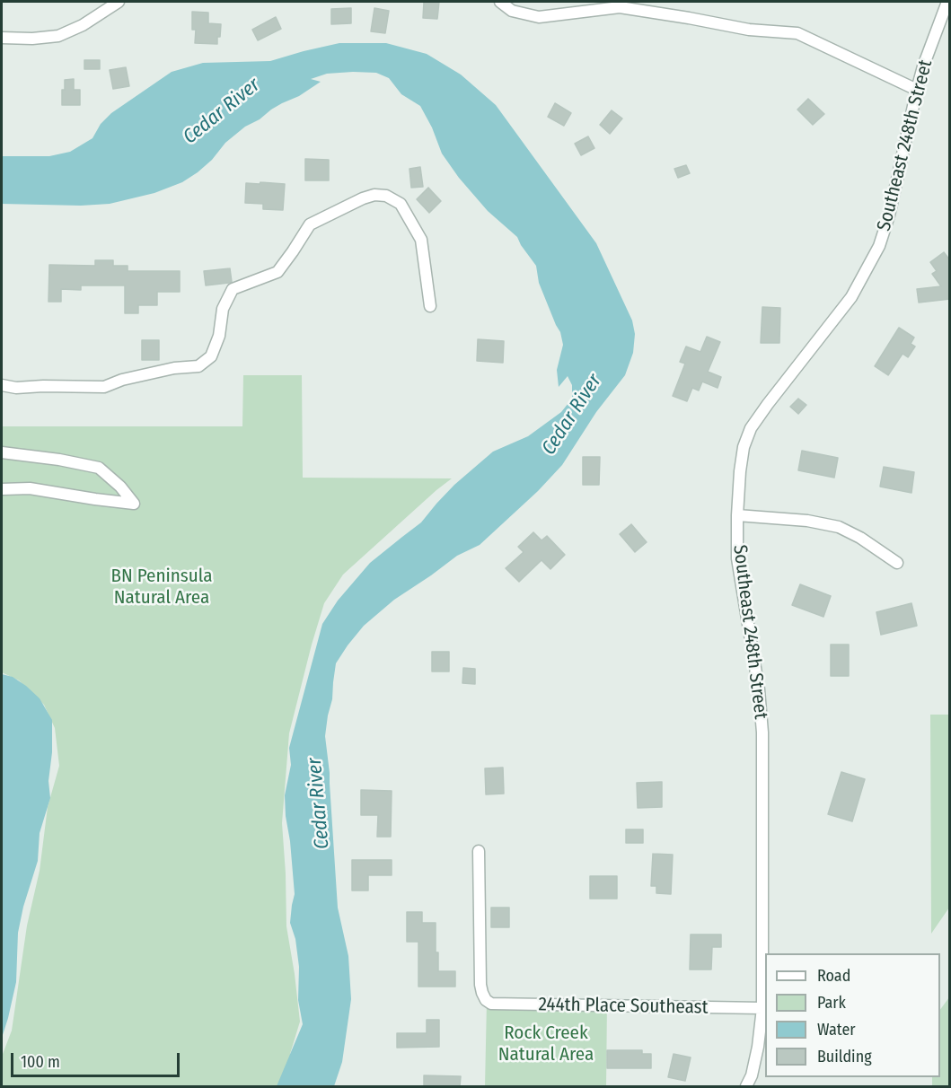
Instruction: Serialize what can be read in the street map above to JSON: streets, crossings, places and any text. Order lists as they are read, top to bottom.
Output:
{
  "streets": {
    "street": ["Southeast 248th Street", "244th Place Southeast"]
  },
  "crossings": [
    ["Southeast 248th Street", "244th Place Southeast"]
  ],
  "water": ["Cedar River"],
  "parks": ["BN Peninsula Natural Area", "Rock Creek Natural Area"],
  "legend": [
    "Road",
    "Park",
    "Water",
    "Building"
  ],
  "scale_bar": "100 m"
}
